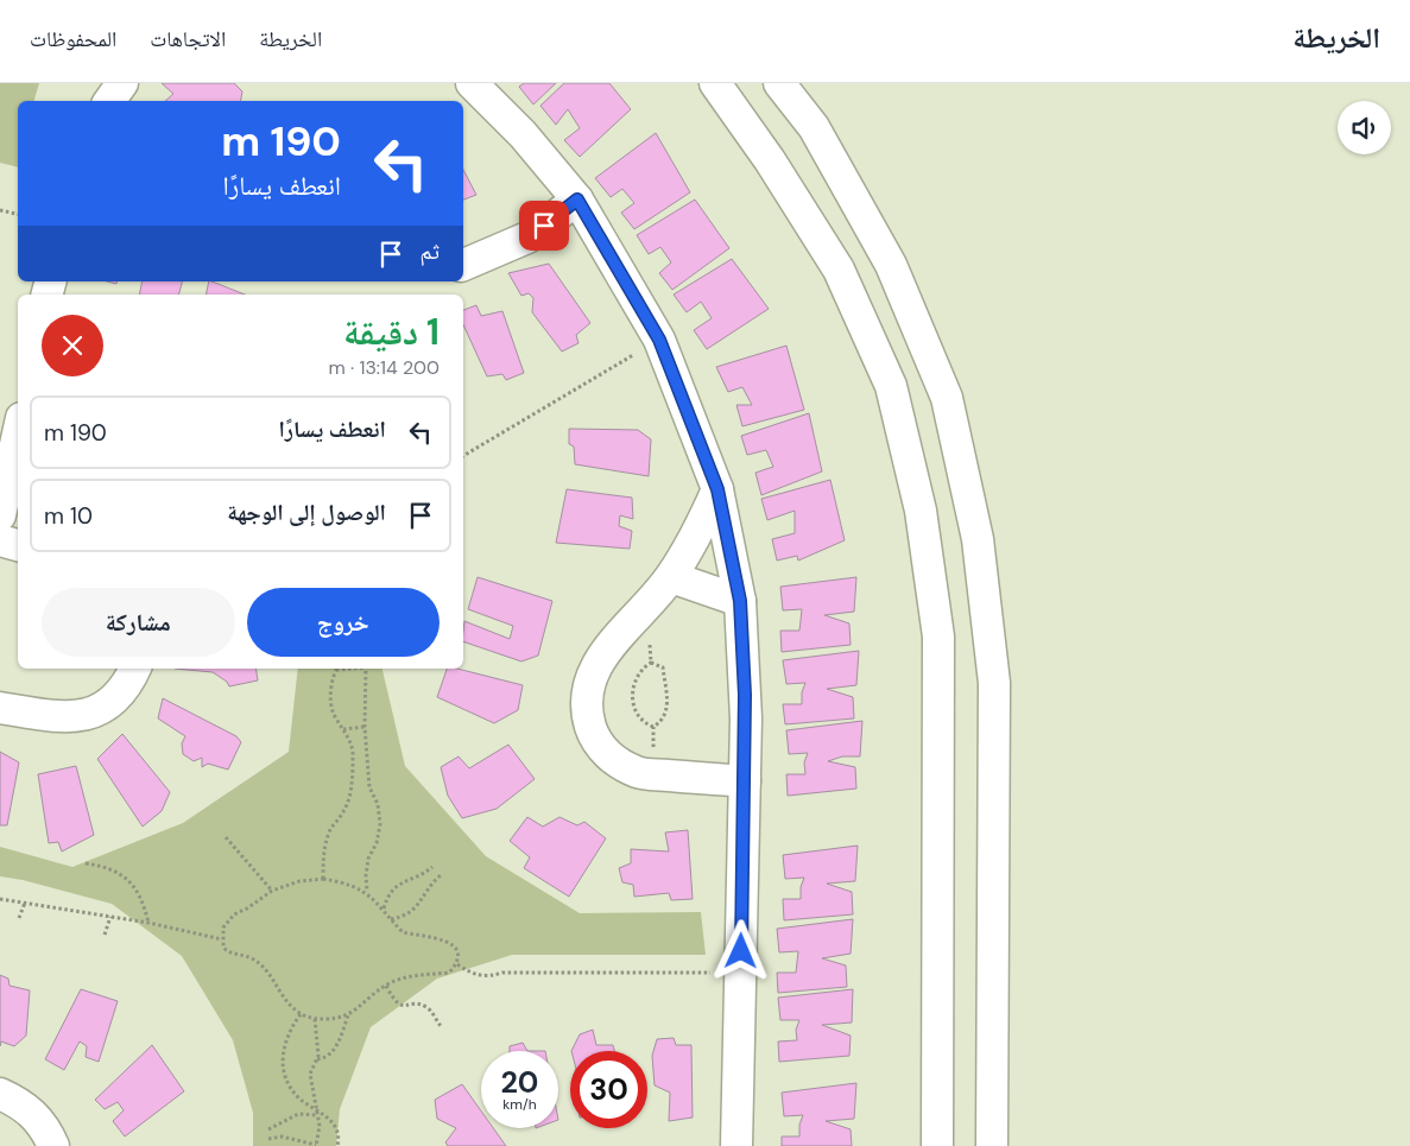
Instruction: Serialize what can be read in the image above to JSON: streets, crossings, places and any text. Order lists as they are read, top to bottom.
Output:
{
  "page": {
    "header": "الخريطة",
    "nav": ["الخريطة", "الاتجاهات", "المحفوظات"],
    "turn": ["190 m", "انعطف يسارًا"],
    "then": "ثم",
    "heading": ["1 دقيقة", "200 m · 13:14"],
    "list": [
      {
        "name": "انعطف يسارًا",
        "value": "190 m"
      },
      {
        "name": "الوصول إلى الوجهة",
        "value": "10 m"
      }
    ],
    "buttons": ["خروج", "مشاركة"],
    "speed": "20 km/h",
    "limit": "30"
  }
}
